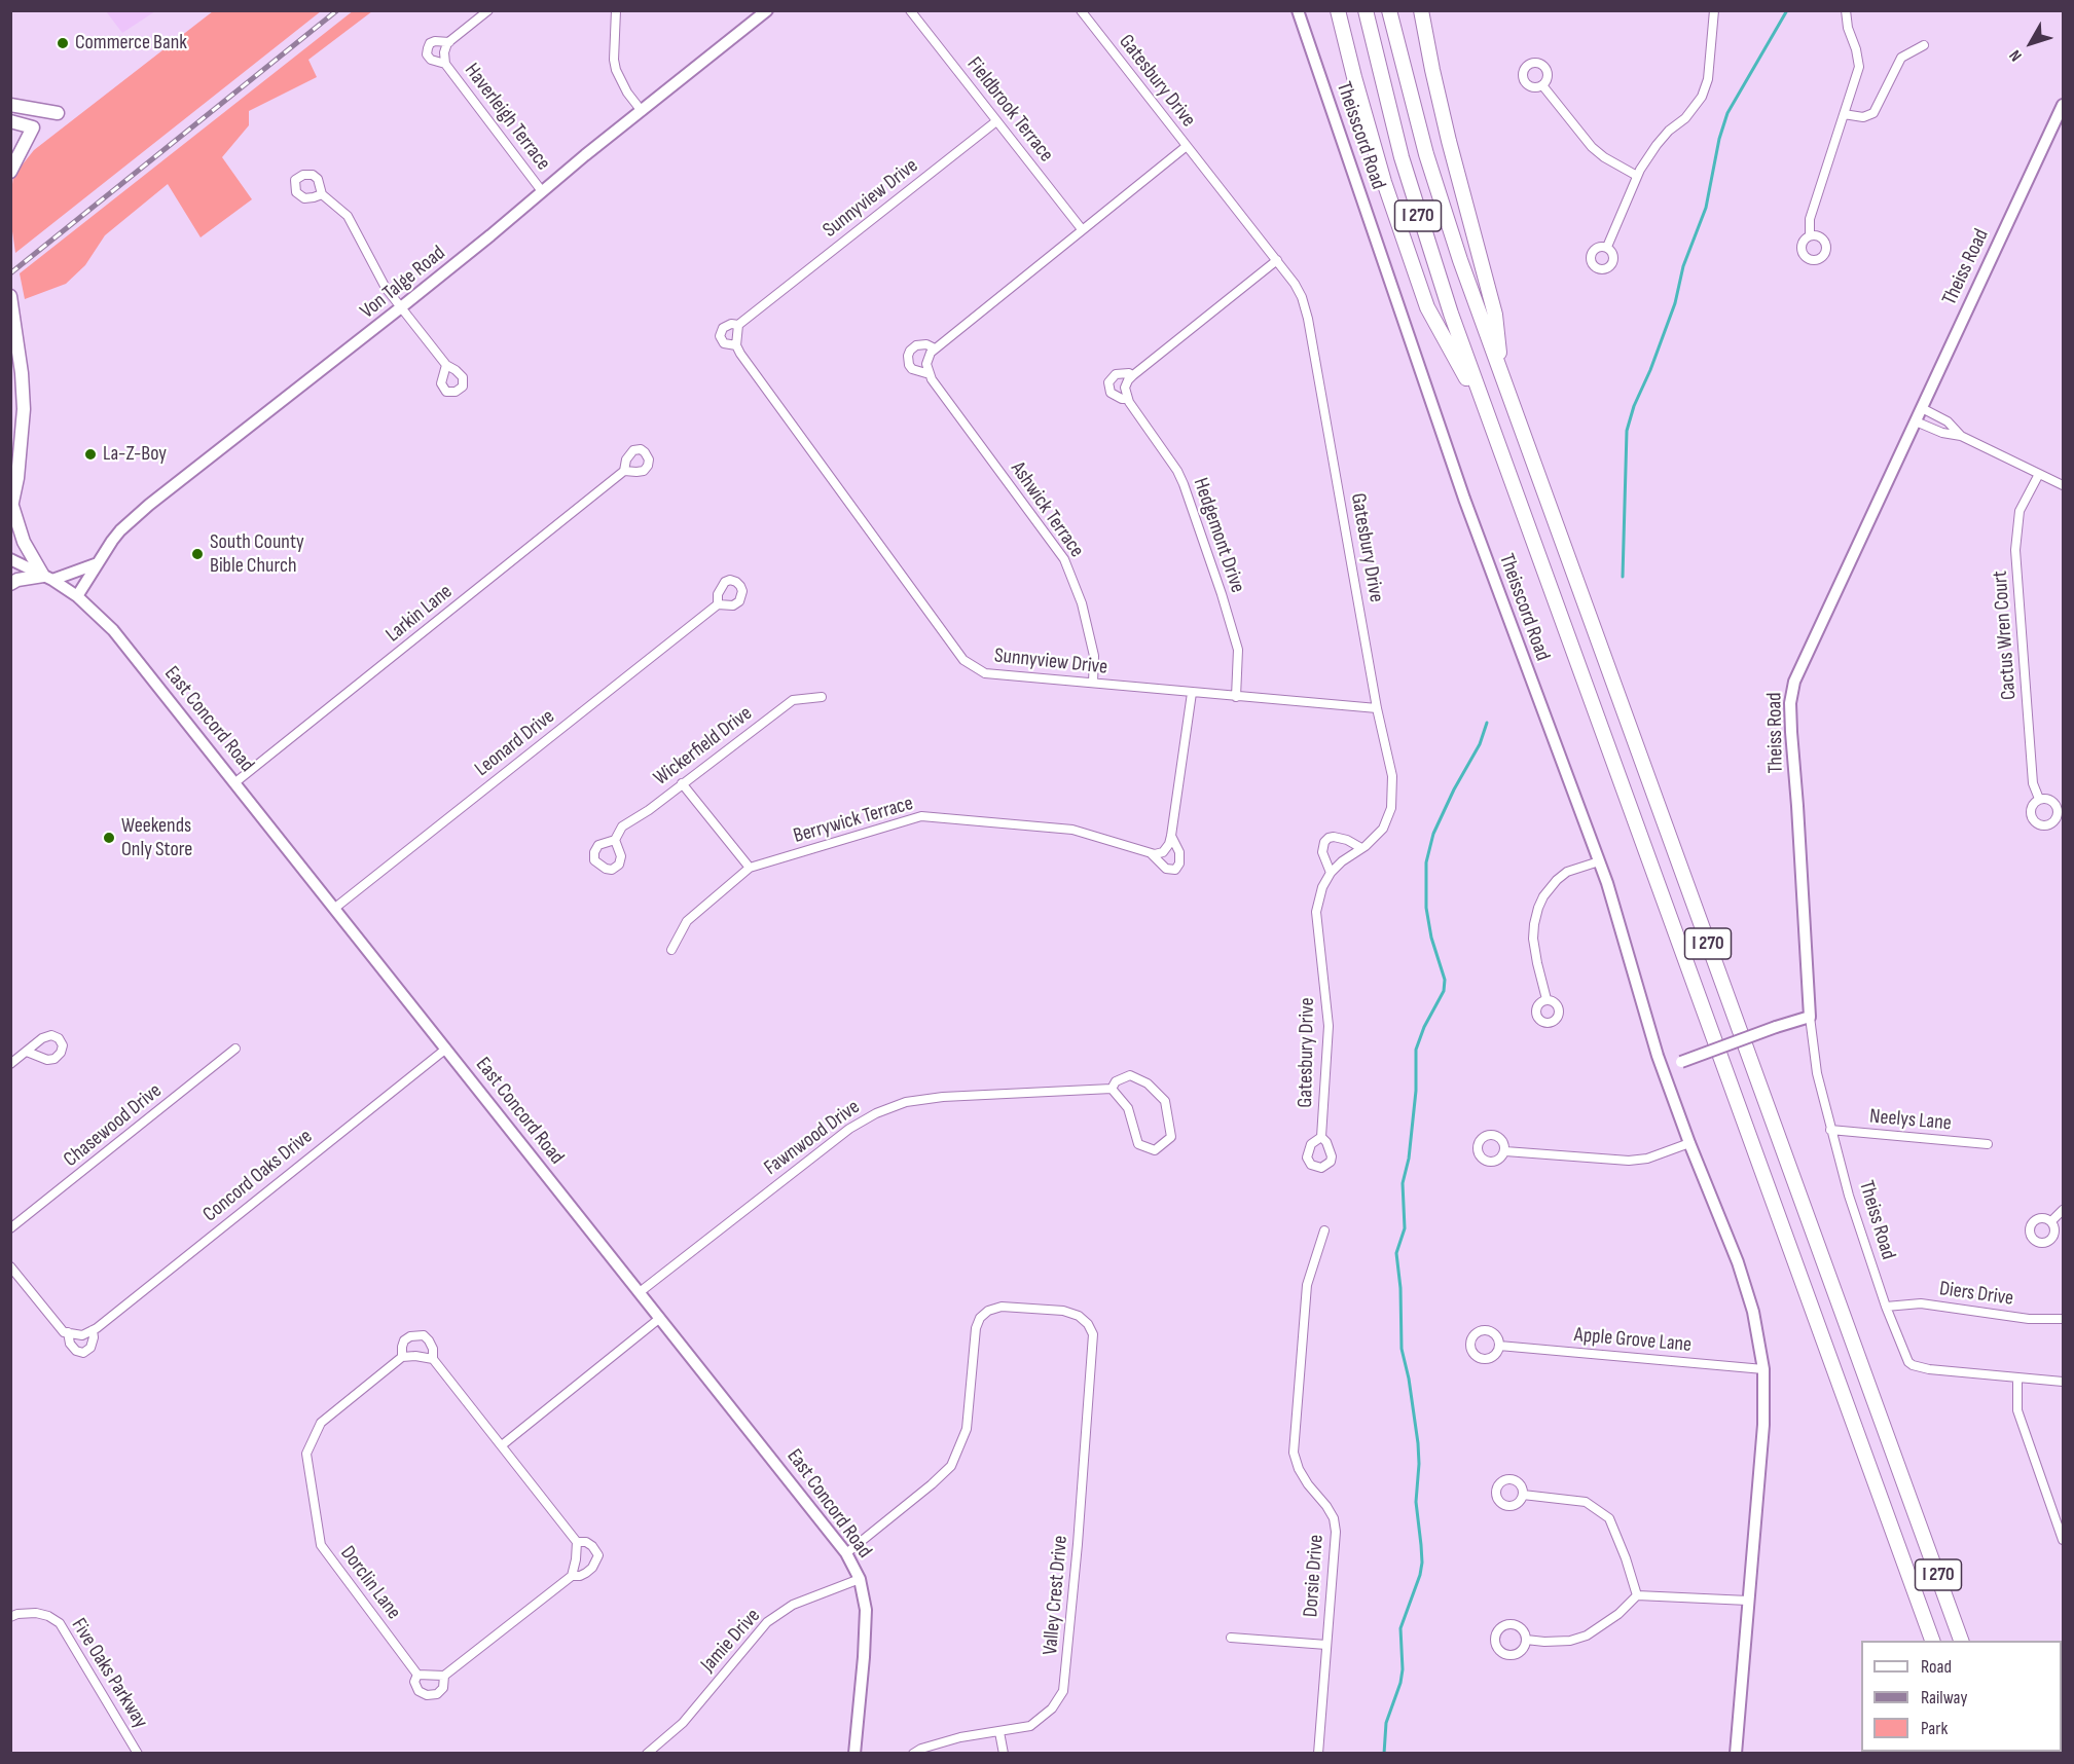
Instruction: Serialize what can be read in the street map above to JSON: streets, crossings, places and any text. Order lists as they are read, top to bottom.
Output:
{
  "streets": {
    "highway": ["I 270"],
    "street": [
      "Gatesbury Drive",
      "Fieldbrook Terrace",
      "Haverleigh Terrace",
      "Theisscord Road",
      "Sunnyview Drive",
      "Theiss Road",
      "Von Talge Road",
      "Ashwick Terrace",
      "Hedgemont Drive",
      "Larkin Lane",
      "Cactus Wren Court",
      "East Concord Road",
      "Leonard Drive",
      "Wickerfield Drive",
      "Berrywick Terrace",
      "Neelys Lane",
      "Chasewood Drive",
      "Fawnwood Drive",
      "Concord Oaks Drive",
      "Diers Drive",
      "Apple Grove Lane",
      "Dorsie Drive",
      "Dorclin Lane",
      "Valley Crest Drive",
      "Jamie Drive",
      "Five Oaks Parkway"
    ]
  },
  "crossings": [
    ["Gatesbury Drive", "Sunnyview Drive"],
    ["Gatesbury Drive", "Ashwick Terrace"],
    ["Gatesbury Drive", "Hedgemont Drive"],
    ["Fieldbrook Terrace", "Sunnyview Drive"],
    ["Fieldbrook Terrace", "Ashwick Terrace"],
    ["Haverleigh Terrace", "Von Talge Road"],
    ["Sunnyview Drive", "Ashwick Terrace"],
    ["Sunnyview Drive", "Hedgemont Drive"],
    ["Sunnyview Drive", "Berrywick Terrace"],
    ["Theiss Road", "Neelys Lane"],
    ["Theiss Road", "Diers Drive"],
    ["Von Talge Road", "East Concord Road"],
    ["Larkin Lane", "East Concord Road"],
    ["East Concord Road", "Leonard Drive"],
    ["East Concord Road", "Fawnwood Drive"],
    ["East Concord Road", "Concord Oaks Drive"],
    ["East Concord Road", "Valley Crest Drive"],
    ["East Concord Road", "Jamie Drive"]
  ],
  "places": [
    "Commerce Bank",
    "La-Z-Boy",
    "South County Bible Church",
    "Weekends Only Store"
  ],
  "legend": ["Road", "Railway", "Park"],
  "north": "bottom left"
}
